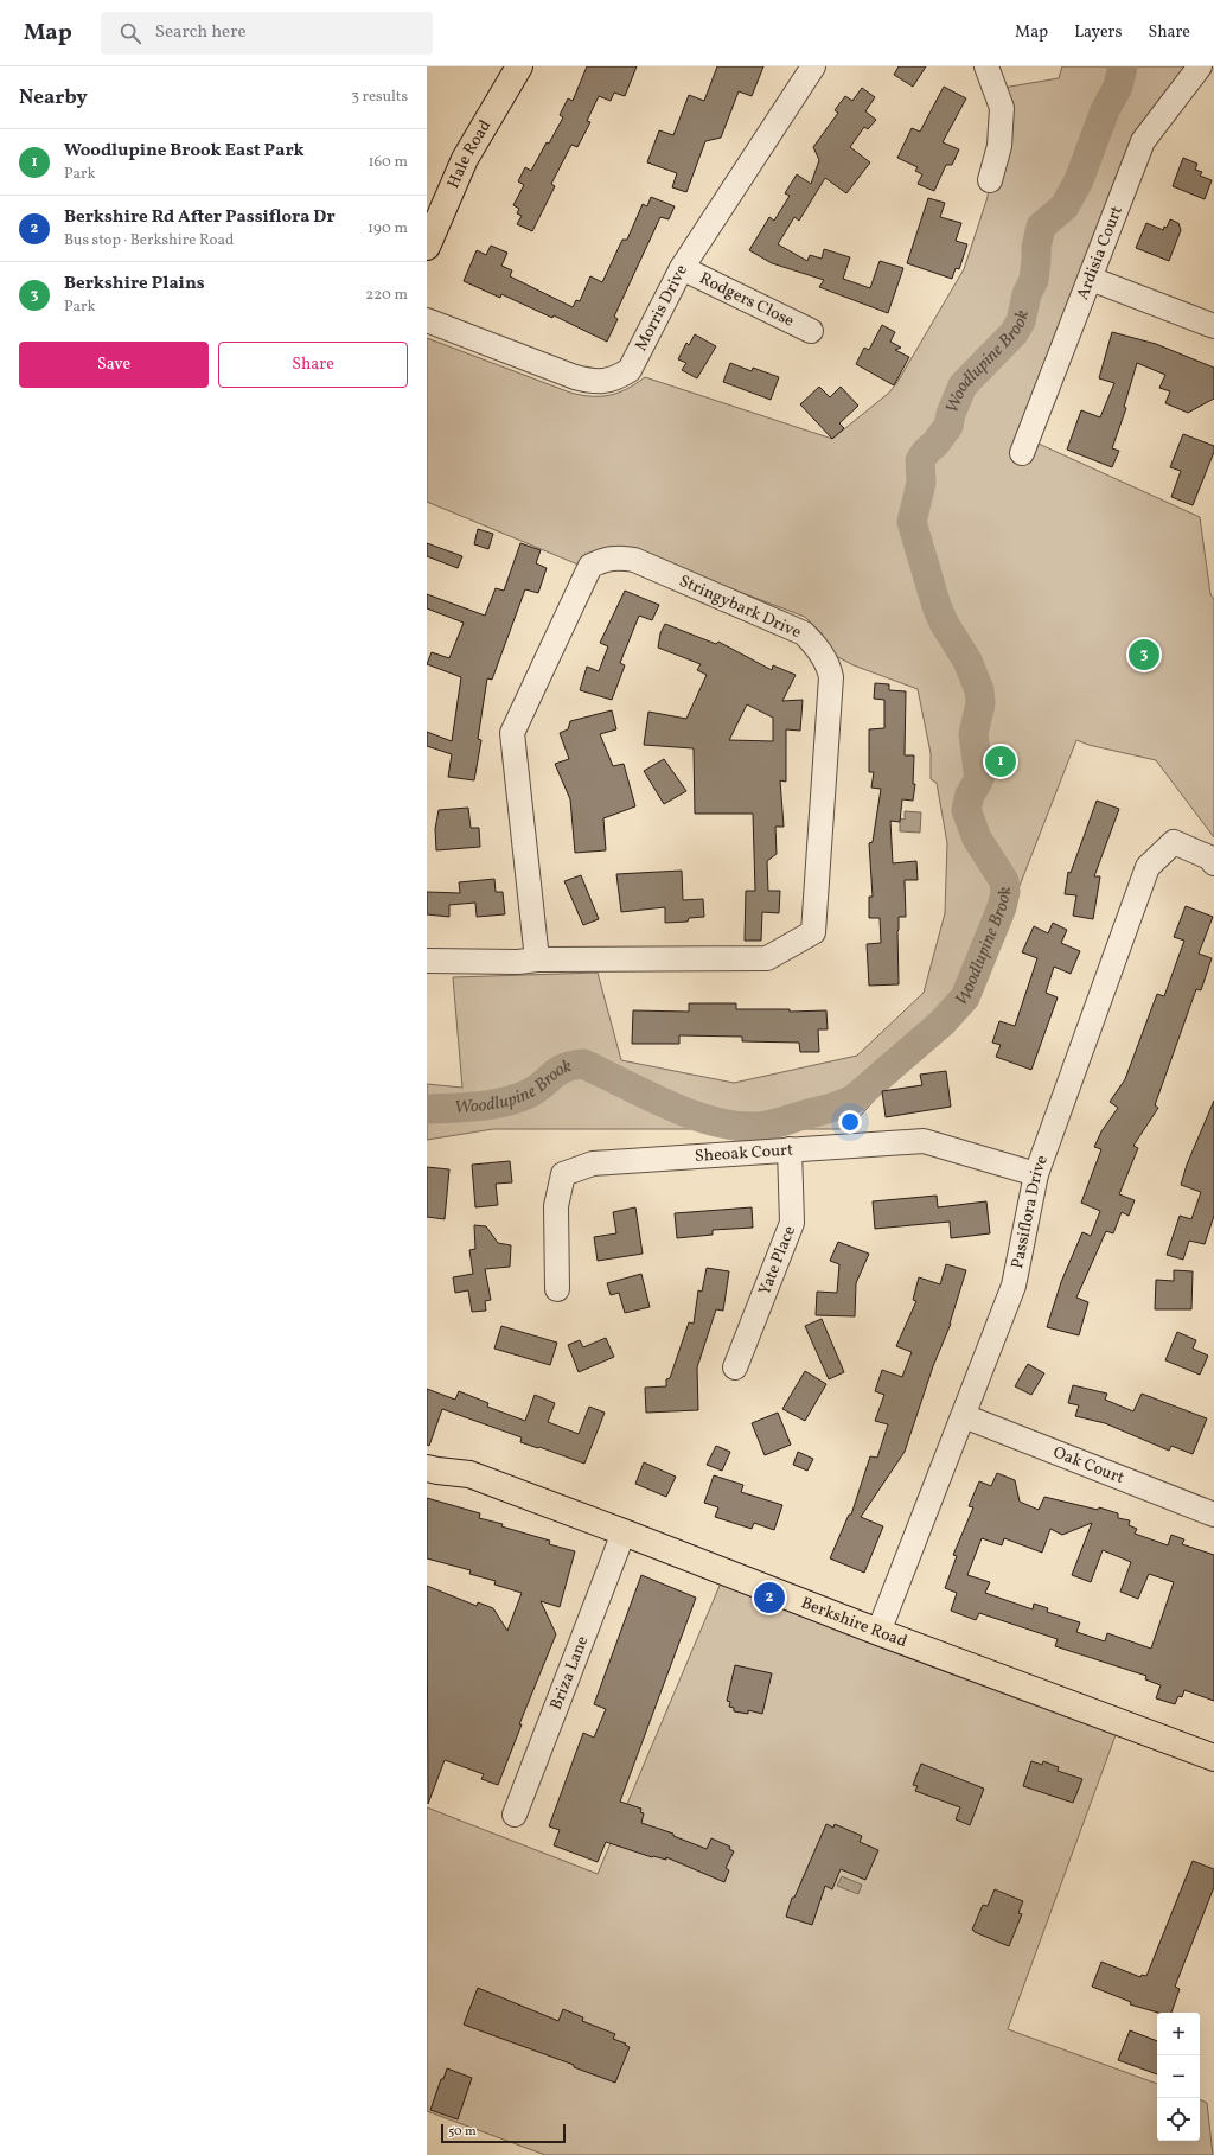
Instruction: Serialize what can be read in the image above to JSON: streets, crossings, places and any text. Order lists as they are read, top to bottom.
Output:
{
  "streets": {
    "main road": ["Hale Road", "Berkshire Road"],
    "street": [
      "Ardisia Court",
      "Rodgers Close",
      "Morris Drive",
      "Stringybark Drive",
      "Sheoak Court",
      "Passiflora Drive",
      "Yate Place",
      "Oak Court",
      "Briza Lane"
    ]
  },
  "crossings": [
    ["Rodgers Close", "Morris Drive"],
    ["Sheoak Court", "Passiflora Drive"],
    ["Sheoak Court", "Yate Place"],
    ["Passiflora Drive", "Oak Court"],
    ["Passiflora Drive", "Berkshire Road"],
    ["Berkshire Road", "Briza Lane"]
  ],
  "water": ["Woodlupine Brook"],
  "scale_bar": "50 m",
  "page": {
    "header": "Map",
    "search": "Search here",
    "nav": ["Map", "Layers", "Share"],
    "heading": ["Nearby", "3 results"],
    "list": [
      {
        "mark": "1",
        "name": "Woodlupine Brook East Park",
        "note": "Park",
        "value": "160 m"
      },
      {
        "mark": "2",
        "name": "Berkshire Rd After Passiflora Dr",
        "note": "Bus stop · Berkshire Road",
        "value": "190 m"
      },
      {
        "mark": "3",
        "name": "Berkshire Plains",
        "note": "Park",
        "value": "220 m"
      }
    ],
    "buttons": ["Save", "Share"],
    "pins": ["3", "1", "2"],
    "map_buttons": ["+", "−"],
    "scale": "50 m"
  }
}
